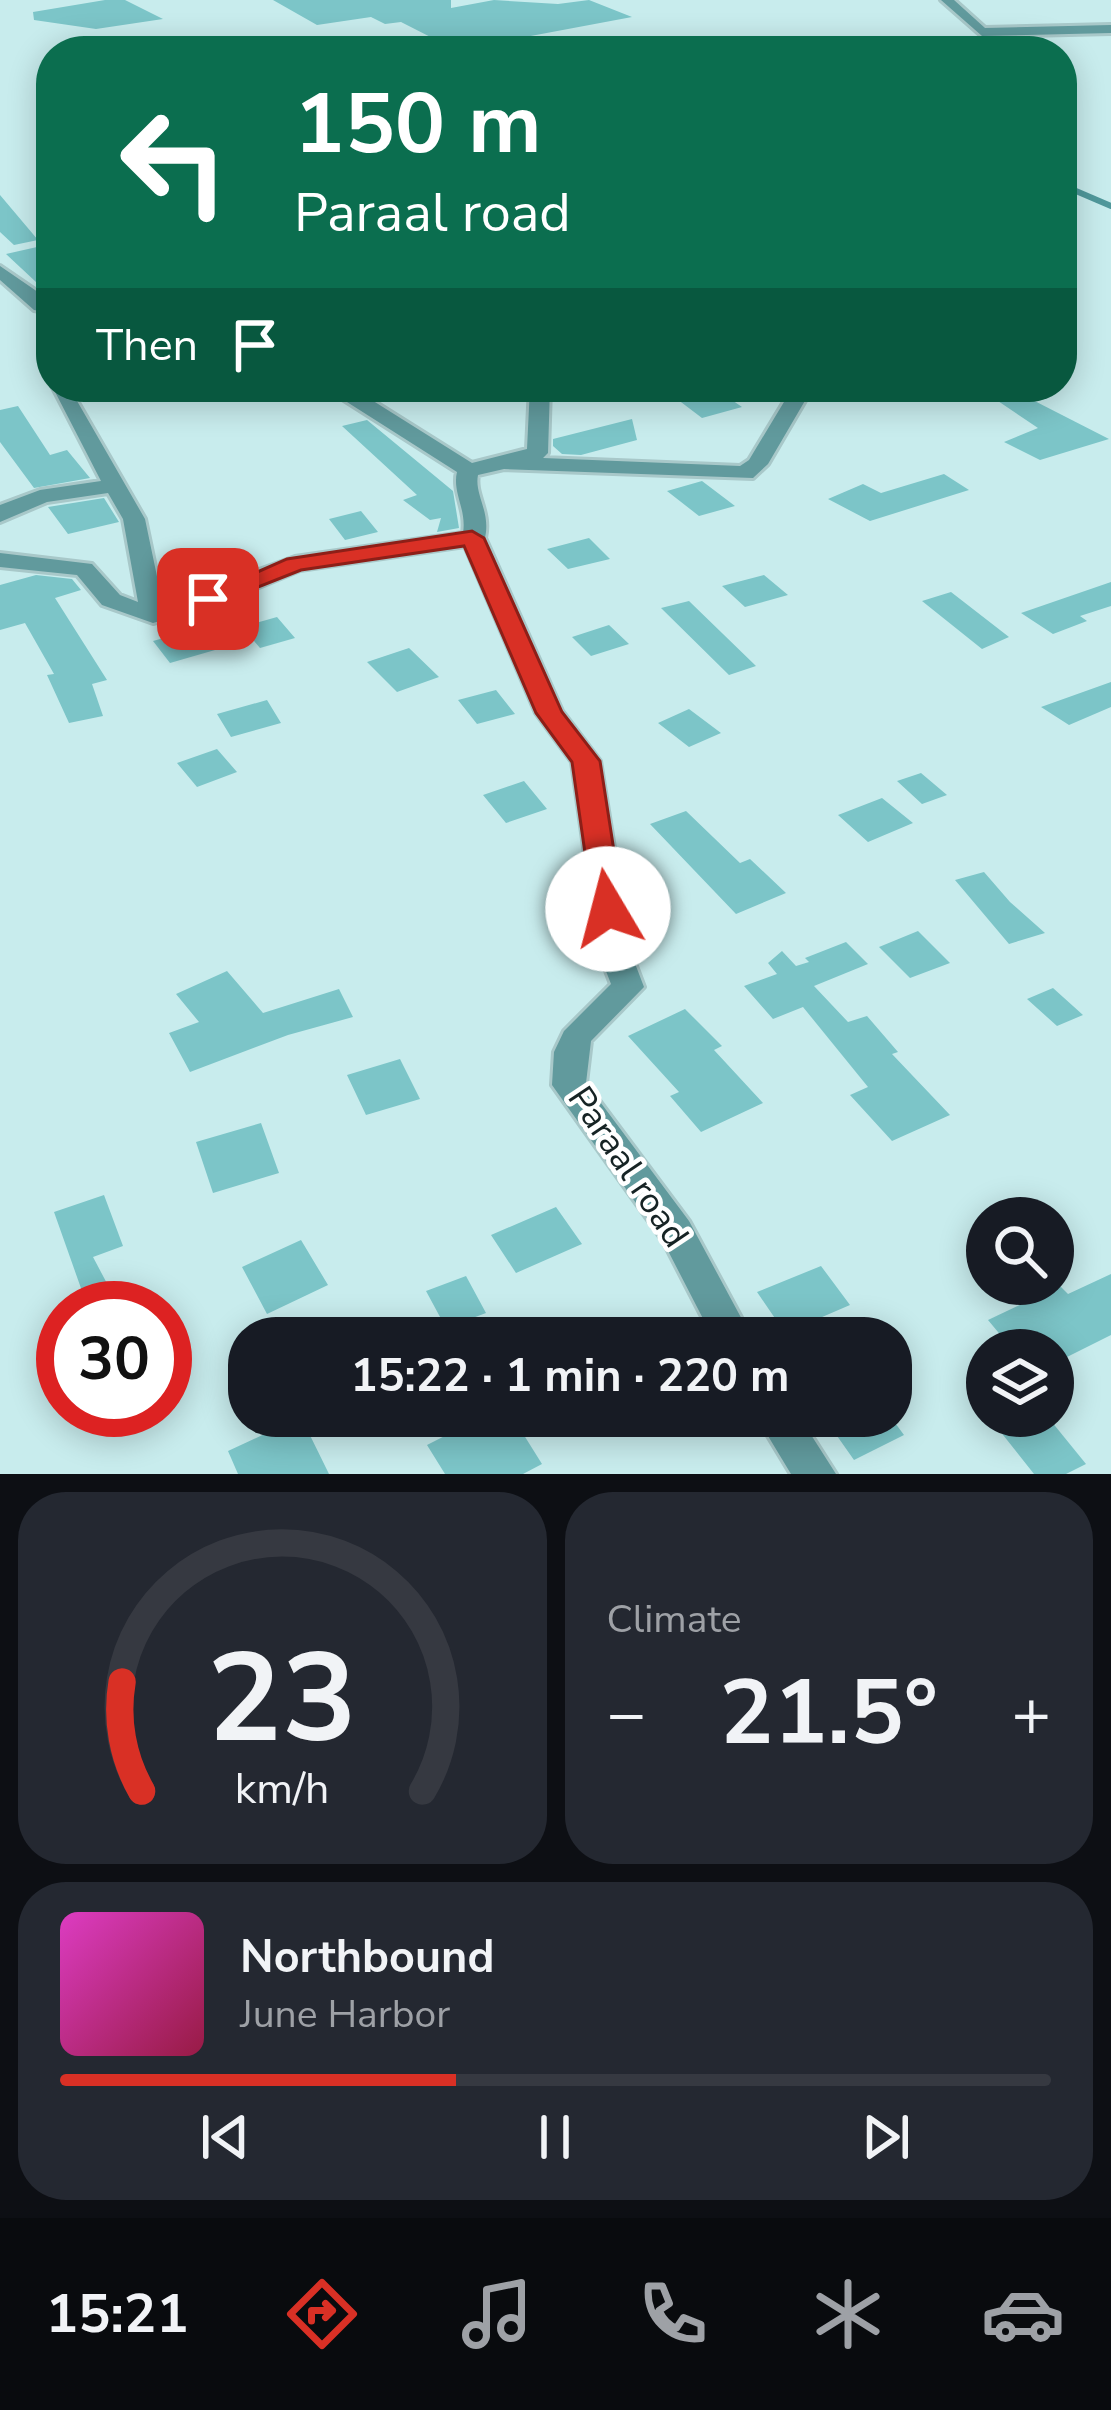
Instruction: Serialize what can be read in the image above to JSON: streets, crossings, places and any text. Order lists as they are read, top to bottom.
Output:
{
  "streets": {
    "street": ["Paraal road"]
  },
  "page": {
    "turn": ["150 m", "Paraal road"],
    "then": "Then",
    "limit": "30",
    "trip": "15:22 · 1 min · 220 m",
    "tile": "Climate",
    "heat": ["−", "21.5°", "+"],
    "song": ["Northbound", "June Harbor"],
    "tabs": "15:21",
    "gauge": ["23", "km/h"]
  }
}
